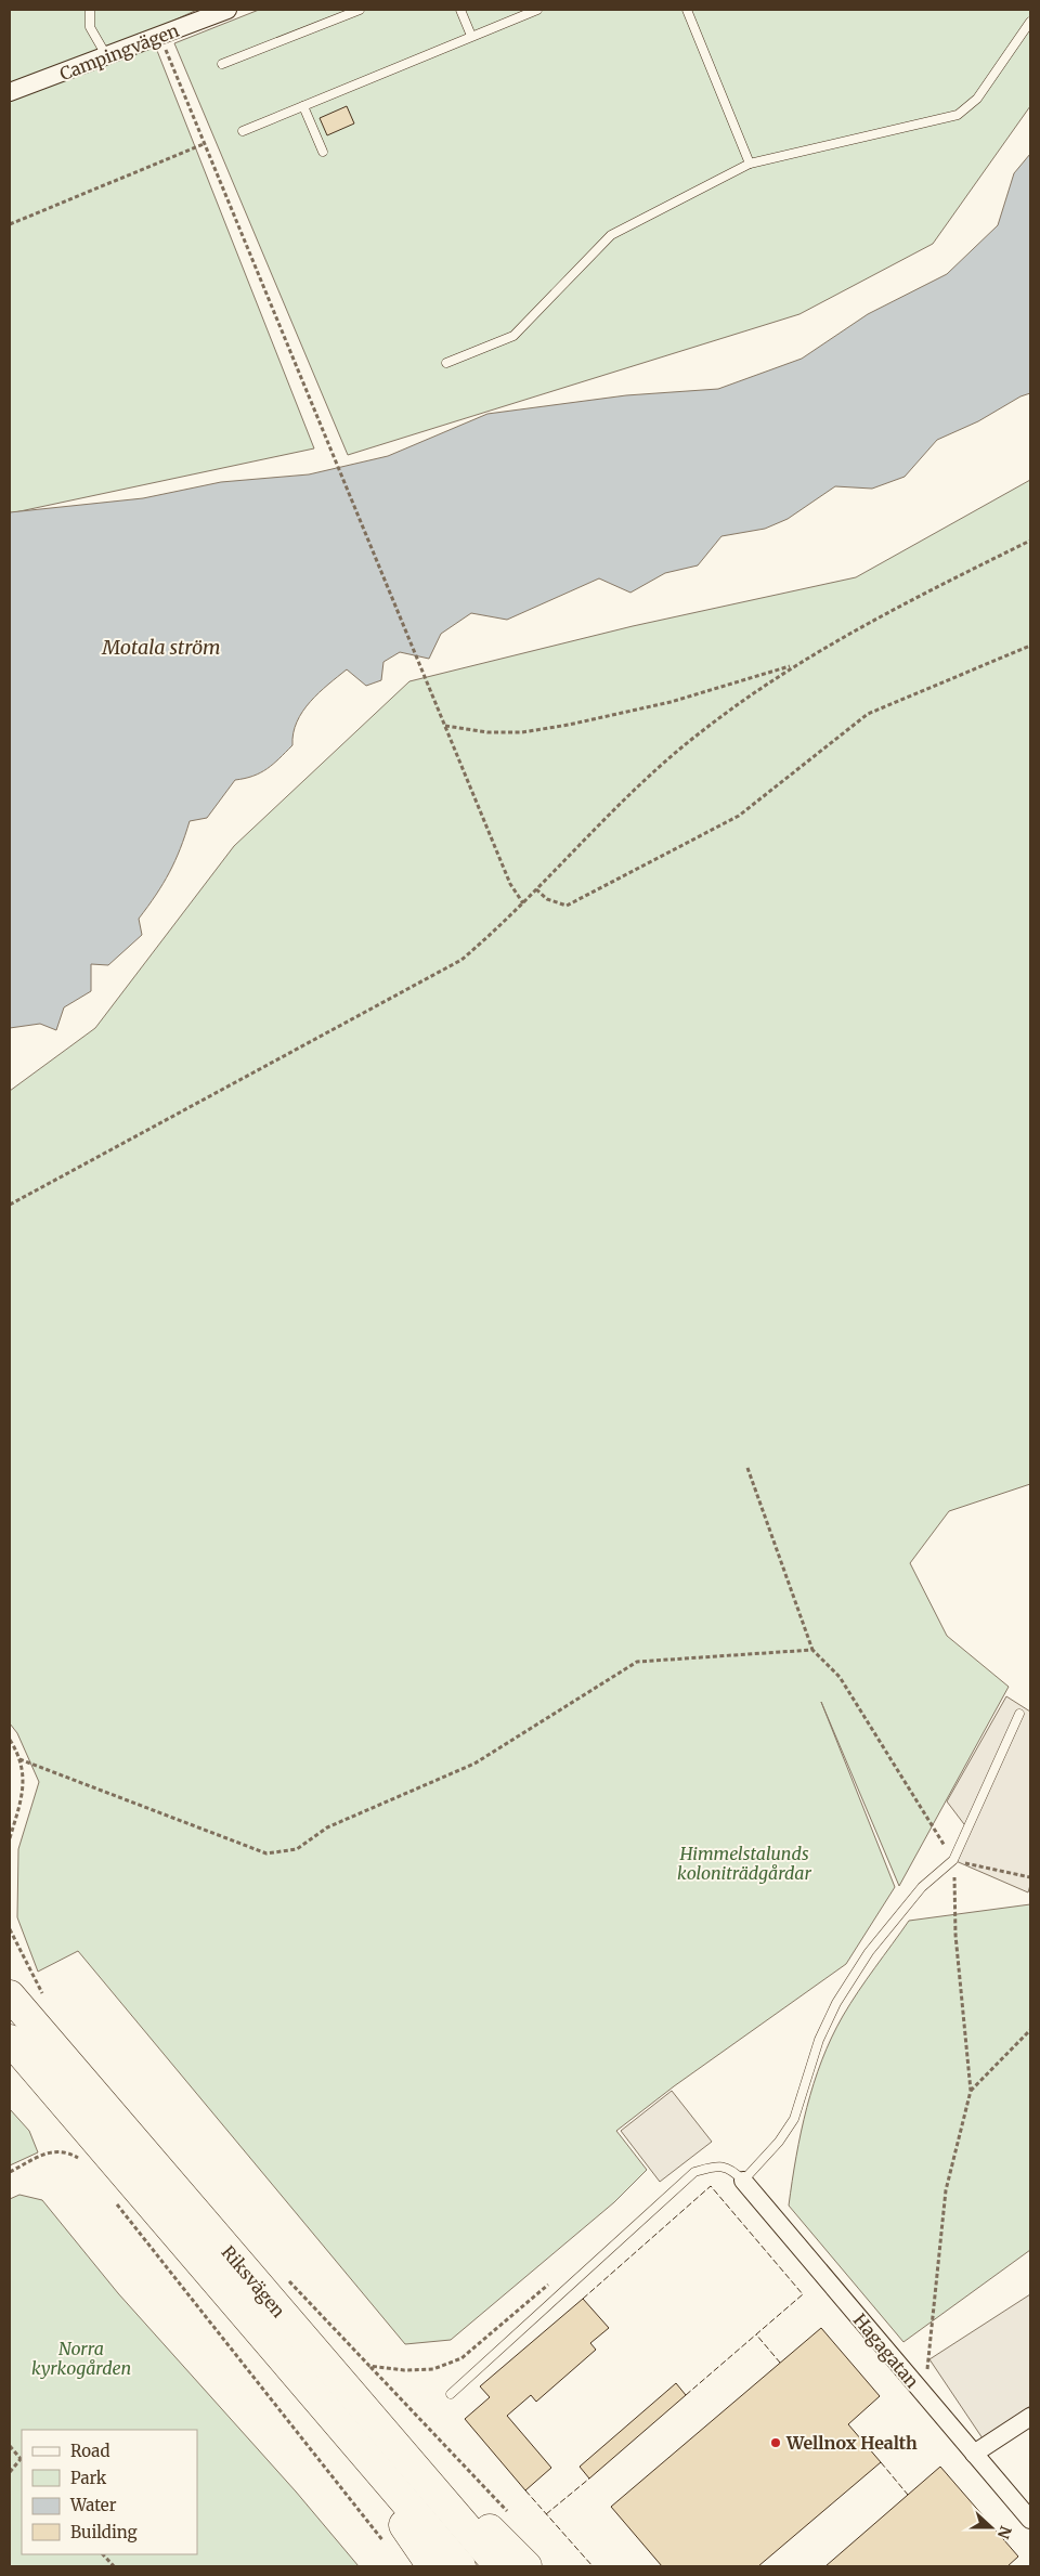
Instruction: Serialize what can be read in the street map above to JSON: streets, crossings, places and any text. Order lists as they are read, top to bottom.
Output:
{
  "streets": {
    "highway": ["Riksvägen"],
    "street": ["Campingvägen", "Hagagatan"]
  },
  "water": ["Motala ström"],
  "parks": ["Himmelstalunds koloniträdgårdar", "Norra kyrkogården"],
  "places": ["Wellnox Health"],
  "legend": [
    "Road",
    "Park",
    "Water",
    "Building"
  ],
  "north": "right"
}
